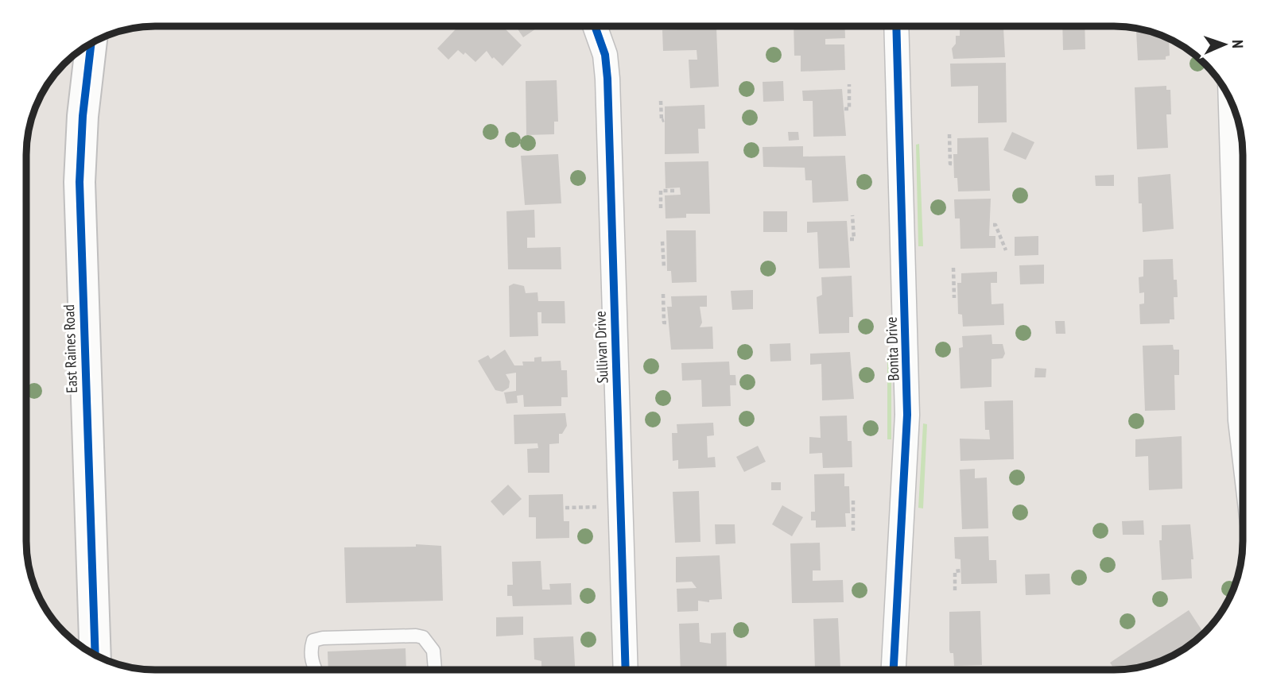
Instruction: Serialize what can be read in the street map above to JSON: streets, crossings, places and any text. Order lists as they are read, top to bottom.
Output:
{
  "streets": {
    "main road": ["East Raines Road"],
    "street": ["Sullivan Drive", "Bonita Drive"]
  },
  "north": "right"
}
